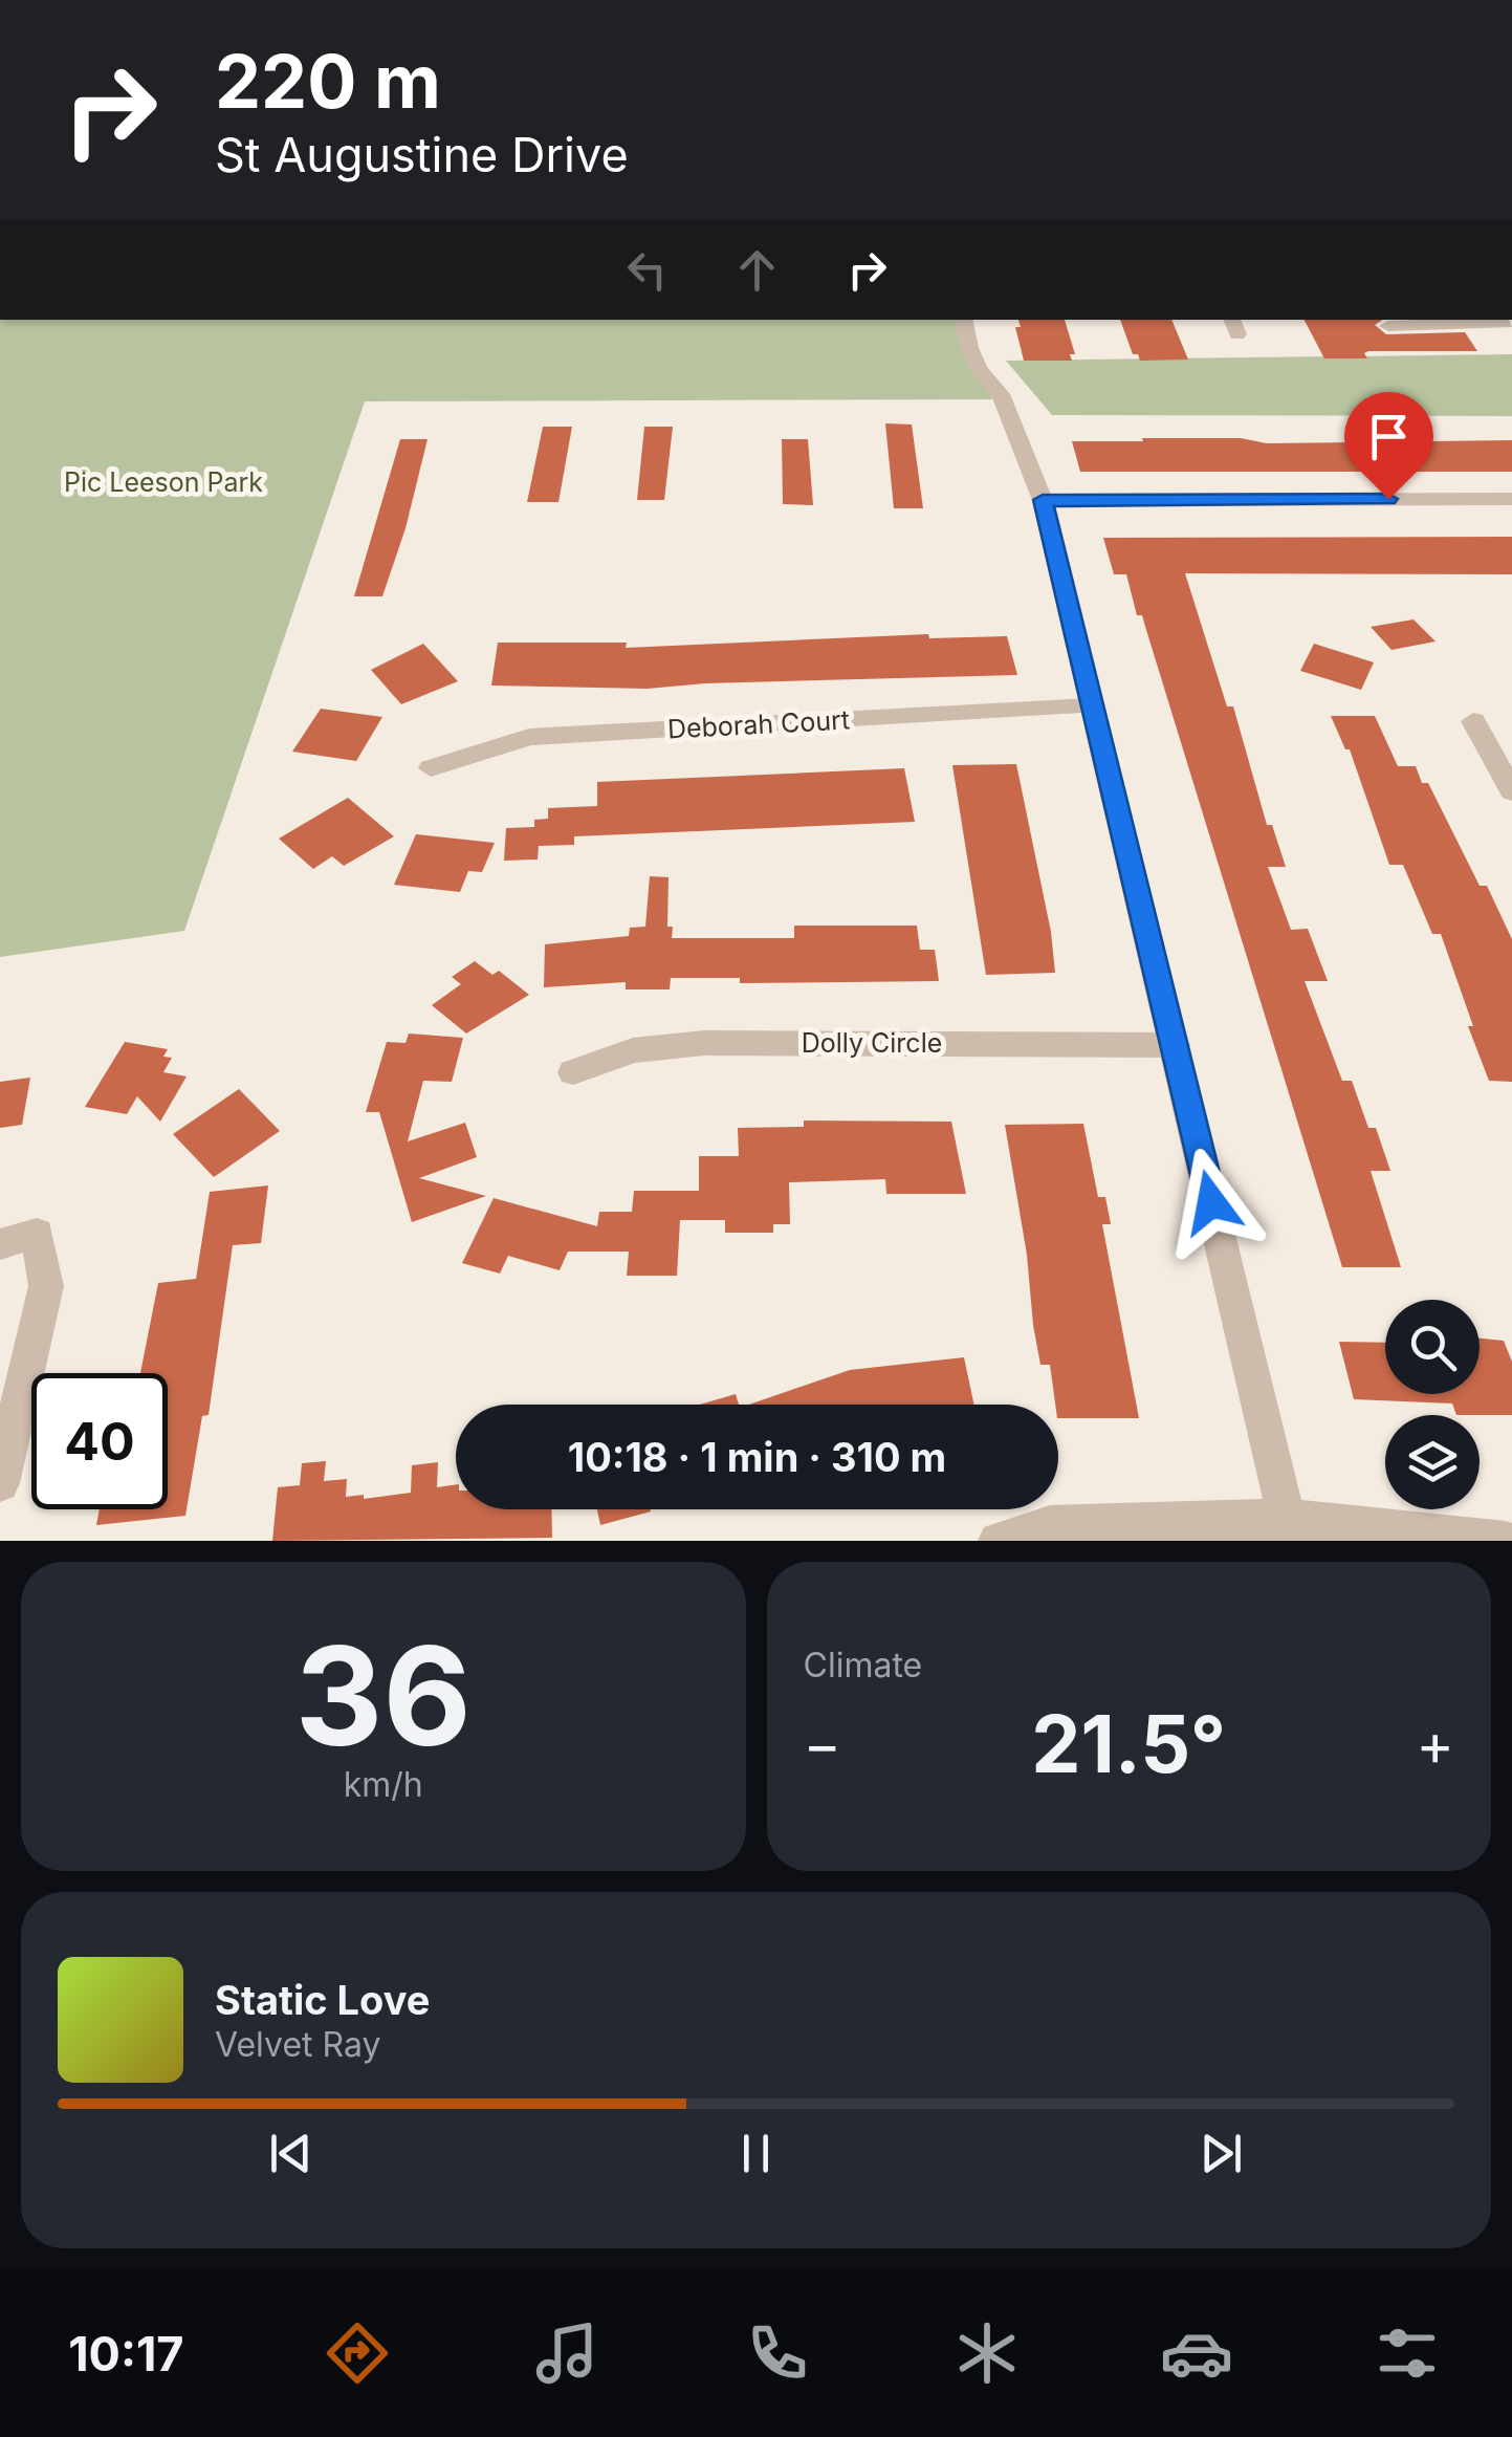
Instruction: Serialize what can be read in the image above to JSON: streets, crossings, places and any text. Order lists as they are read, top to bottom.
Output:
{
  "streets": {
    "street": ["Deborah Court", "Dolly Circle"]
  },
  "parks": ["Pic Leeson Park"],
  "page": {
    "turn": ["220 m", "St Augustine Drive"],
    "limit": "40",
    "trip": "10:18 · 1 min · 310 m",
    "tile": [
      ["36", "km/h"],
      "Climate"
    ],
    "heat": ["−", "21.5°", "+"],
    "song": ["Static Love", "Velvet Ray"],
    "tabs": "10:17"
  }
}
